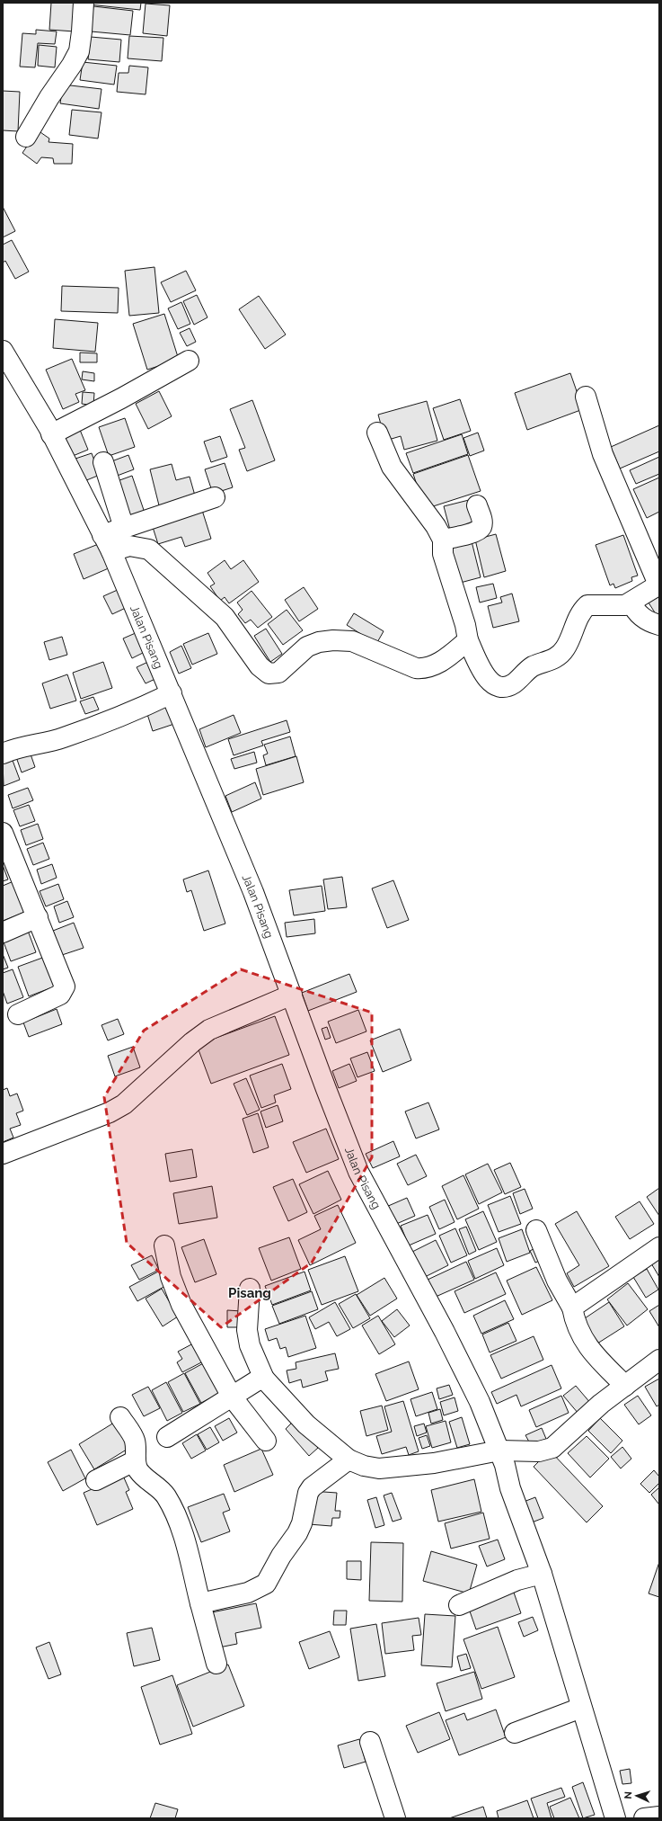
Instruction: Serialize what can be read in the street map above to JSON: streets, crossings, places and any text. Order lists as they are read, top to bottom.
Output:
{
  "streets": {
    "street": ["Jalan Pisang"]
  },
  "districts": ["Pisang"],
  "north": "left"
}
